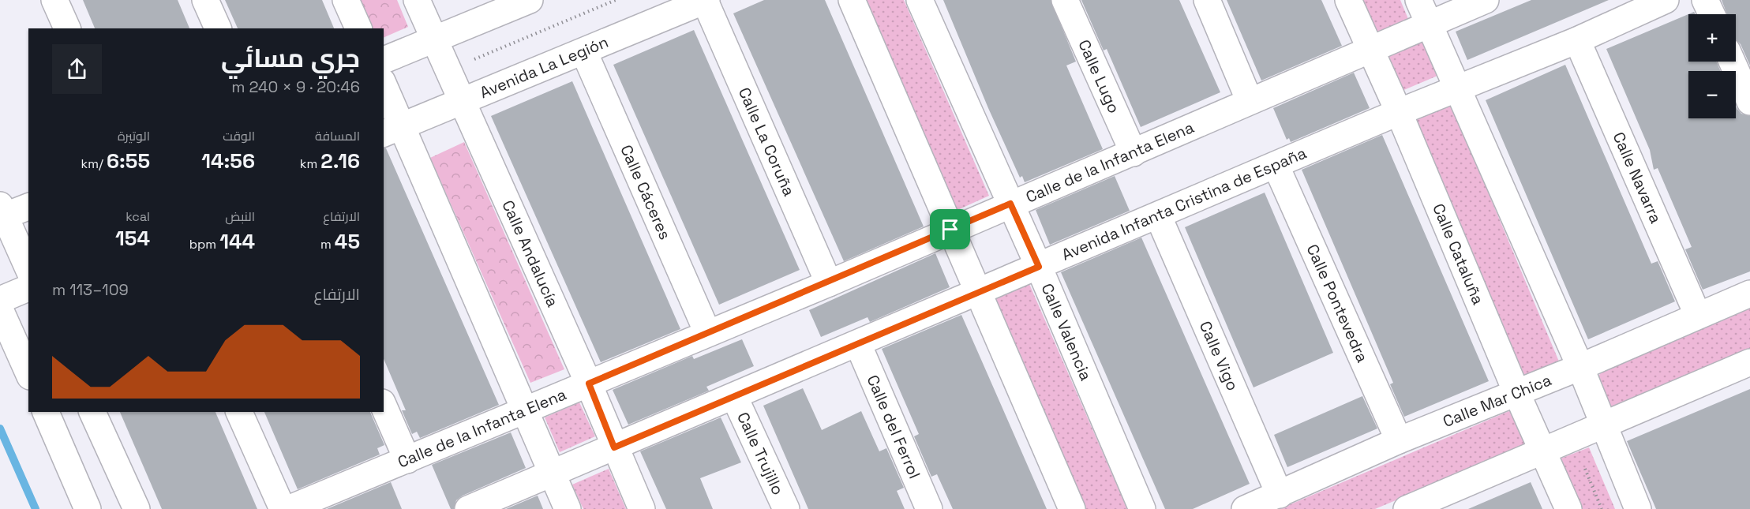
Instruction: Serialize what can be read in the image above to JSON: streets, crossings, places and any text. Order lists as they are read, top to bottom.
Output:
{
  "streets": {
    "street": [
      "Avenida La Legión",
      "Calle Lugo",
      "Calle La Coruña",
      "Calle de la Infanta Elena",
      "Calle Navarra",
      "Calle Cáceres",
      "Avenida Infanta Cristina de España",
      "Calle Andalucía",
      "Calle Cataluña",
      "Calle Pontevedra",
      "Calle Valencia",
      "Calle Vigo",
      "Calle Mar Chica",
      "Calle del Ferrol",
      "Calle Trujillo"
    ]
  },
  "crossings": [
    ["Avenida La Legión", "Calle La Coruña"],
    ["Avenida La Legión", "Calle Cáceres"],
    ["Avenida La Legión", "Calle Andalucía"],
    ["Calle Lugo", "Calle de la Infanta Elena"],
    ["Calle La Coruña", "Calle de la Infanta Elena"],
    ["Calle de la Infanta Elena", "Calle Cáceres"],
    ["Calle de la Infanta Elena", "Calle Andalucía"],
    ["Calle de la Infanta Elena", "Calle Cataluña"],
    ["Calle de la Infanta Elena", "Calle Valencia"],
    ["Calle Navarra", "Avenida Infanta Cristina de España"],
    ["Calle Navarra", "Calle Mar Chica"],
    ["Avenida Infanta Cristina de España", "Calle Andalucía"],
    ["Avenida Infanta Cristina de España", "Calle Cataluña"],
    ["Avenida Infanta Cristina de España", "Calle Pontevedra"],
    ["Avenida Infanta Cristina de España", "Calle Valencia"],
    ["Avenida Infanta Cristina de España", "Calle Vigo"],
    ["Avenida Infanta Cristina de España", "Calle del Ferrol"],
    ["Avenida Infanta Cristina de España", "Calle Trujillo"],
    ["Calle Cataluña", "Calle Mar Chica"],
    ["Calle Pontevedra", "Calle Mar Chica"],
    ["Calle Vigo", "Calle Mar Chica"]
  ],
  "page": {
    "map_buttons": ["+", "−"],
    "heading": ["جري مسائي", "20:46 · 9 × 240 m"],
    "stats": [
      ["المسافة", "2.16 km"],
      ["الوقت", "14:56"],
      ["الوتيرة", "6:55 /km"],
      ["الارتفاع", "45 m"],
      ["النبض", "144 bpm"],
      ["kcal", "154"]
    ],
    "chart": ["الارتفاع", "109–113 m"]
  }
}
